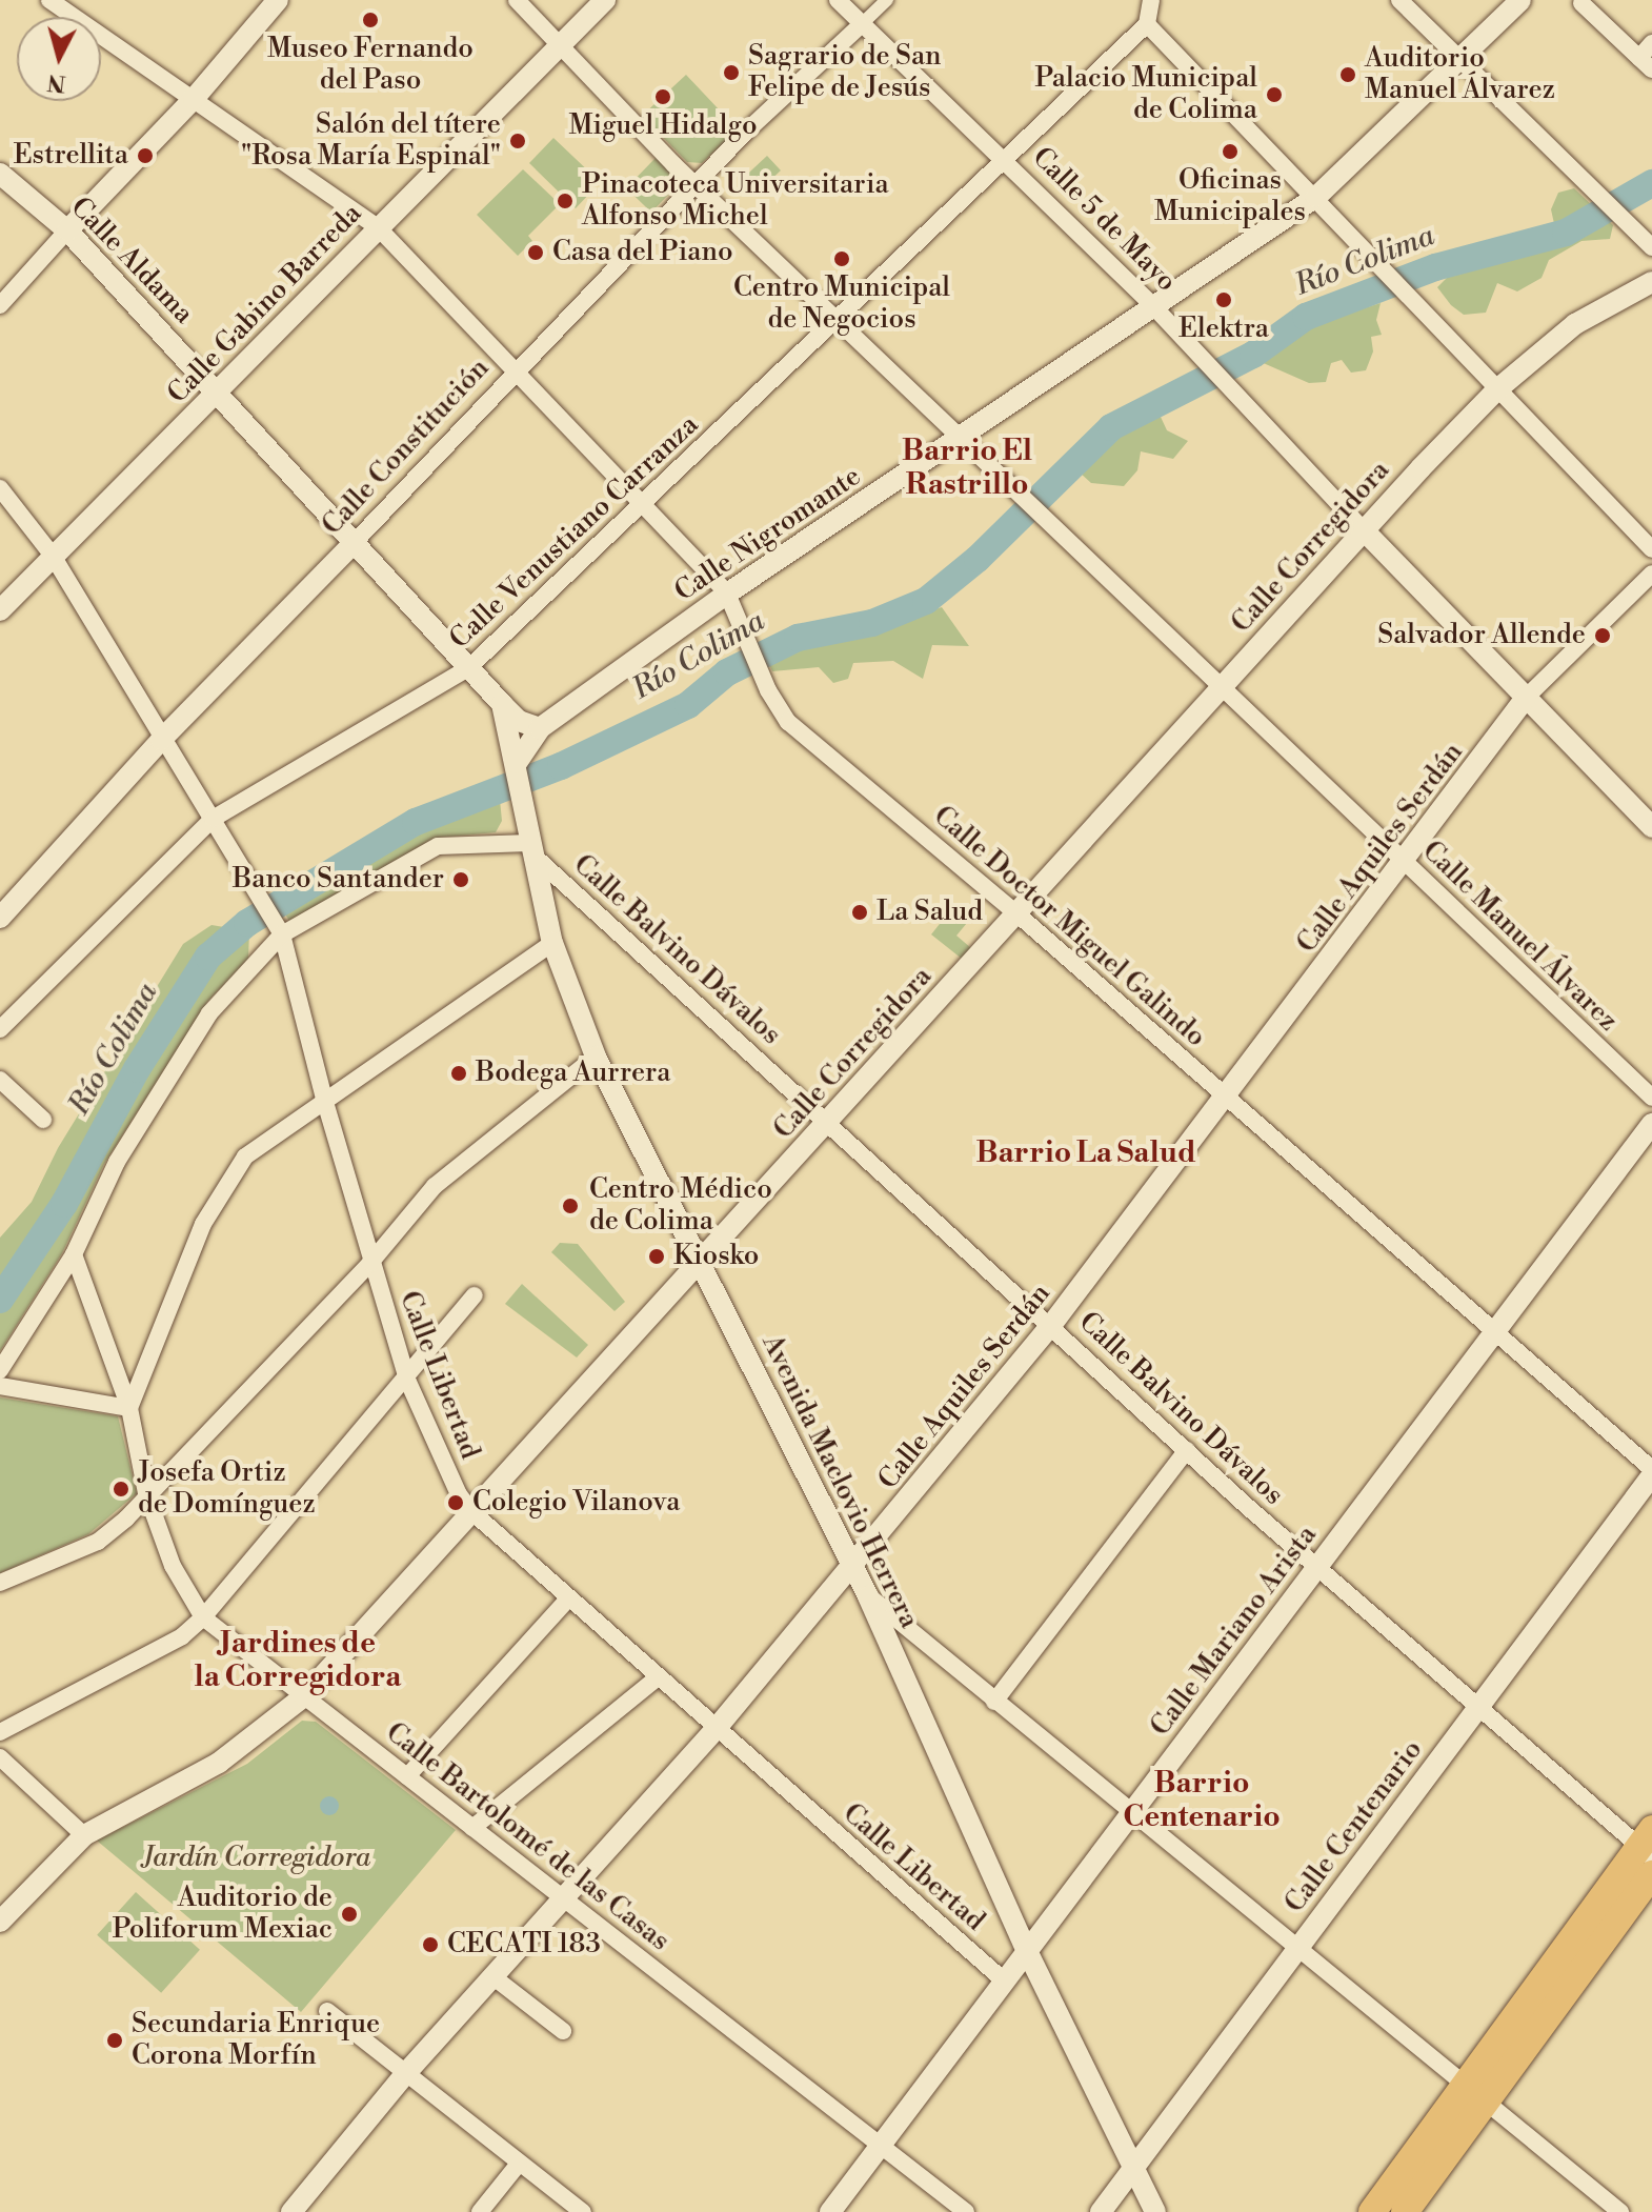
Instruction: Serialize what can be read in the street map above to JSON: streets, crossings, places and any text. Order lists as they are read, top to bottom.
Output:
{
  "streets": {
    "street": [
      "Calle 5 de Mayo",
      "Calle Aldama",
      "Calle Gabino Barreda",
      "Calle Constitución",
      "Calle Venustiano Carranza",
      "Calle Nigromante",
      "Calle Corregidora",
      "Calle Aquiles Serdán",
      "Calle Doctor Miguel Galindo",
      "Calle Manuel Álvarez",
      "Calle Balvino Dávalos",
      "Calle Libertad",
      "Avenida Maclovio Herrera",
      "Calle Mariano Arista",
      "Calle Centenario",
      "Calle Bartolomé de las Casas"
    ]
  },
  "crossings": [
    ["Calle 5 de Mayo", "Calle Constitución"],
    ["Calle 5 de Mayo", "Calle Venustiano Carranza"],
    ["Calle 5 de Mayo", "Calle Nigromante"],
    ["Calle 5 de Mayo", "Calle Corregidora"],
    ["Calle Aldama", "Calle Gabino Barreda"],
    ["Calle Aldama", "Calle Constitución"],
    ["Calle Aldama", "Calle Venustiano Carranza"],
    ["Calle Aldama", "Avenida Maclovio Herrera"],
    ["Calle Gabino Barreda", "Calle Doctor Miguel Galindo"],
    ["Calle Gabino Barreda", "Calle Manuel Álvarez"],
    ["Calle Gabino Barreda", "Calle Libertad"],
    ["Calle Constitución", "Calle Doctor Miguel Galindo"],
    ["Calle Constitución", "Calle Manuel Álvarez"],
    ["Calle Constitución", "Calle Libertad"],
    ["Calle Venustiano Carranza", "Calle Doctor Miguel Galindo"],
    ["Calle Venustiano Carranza", "Calle Manuel Álvarez"],
    ["Calle Venustiano Carranza", "Calle Libertad"],
    ["Calle Nigromante", "Calle Doctor Miguel Galindo"],
    ["Calle Nigromante", "Calle Manuel Álvarez"],
    ["Calle Nigromante", "Avenida Maclovio Herrera"],
    ["Calle Corregidora", "Calle Doctor Miguel Galindo"],
    ["Calle Corregidora", "Calle Manuel Álvarez"],
    ["Calle Corregidora", "Calle Balvino Dávalos"],
    ["Calle Corregidora", "Calle Libertad"],
    ["Calle Corregidora", "Avenida Maclovio Herrera"],
    ["Calle Corregidora", "Calle Bartolomé de las Casas"],
    ["Calle Aquiles Serdán", "Calle Doctor Miguel Galindo"],
    ["Calle Aquiles Serdán", "Calle Manuel Álvarez"],
    ["Calle Aquiles Serdán", "Calle Balvino Dávalos"],
    ["Calle Aquiles Serdán", "Calle Libertad"],
    ["Calle Aquiles Serdán", "Avenida Maclovio Herrera"],
    ["Calle Aquiles Serdán", "Calle Bartolomé de las Casas"],
    ["Calle Doctor Miguel Galindo", "Calle Mariano Arista"],
    ["Calle Doctor Miguel Galindo", "Calle Centenario"],
    ["Calle Balvino Dávalos", "Avenida Maclovio Herrera"],
    ["Calle Balvino Dávalos", "Calle Mariano Arista"],
    ["Calle Balvino Dávalos", "Calle Centenario"],
    ["Calle Libertad", "Calle Mariano Arista"],
    ["Avenida Maclovio Herrera", "Calle Mariano Arista"],
    ["Avenida Maclovio Herrera", "Calle Centenario"],
    ["Calle Mariano Arista", "Calle Bartolomé de las Casas"]
  ],
  "districts": [
    "Barrio El Rastrillo",
    "Barrio La Salud",
    "Jardines de la Corregidora",
    "Barrio Centenario"
  ],
  "water": ["Río Colima"],
  "parks": ["Jardín Corregidora"],
  "places": [
    "Museo Fernando del Paso",
    "Sagrario de San Felipe de Jesús",
    "Auditorio Manuel Álvarez",
    "Palacio Municipal de Colima",
    "Miguel Hidalgo",
    "Salón del títere \"Rosa María Espinal\"",
    "Oficinas Municipales",
    "Estrellita",
    "Pinacoteca Universitaria Alfonso Michel",
    "Casa del Piano",
    "Centro Municipal de Negocios",
    "Elektra",
    "Salvador Allende",
    "Banco Santander",
    "La Salud",
    "Bodega Aurrera",
    "Centro Médico de Colima",
    "Kiosko",
    "Josefa Ortiz de Domínguez",
    "Colegio Vilanova",
    "Auditorio de Poliforum Mexiac",
    "CECATI 183",
    "Secundaria Enrique Corona Morfín"
  ],
  "north": "bottom"
}
